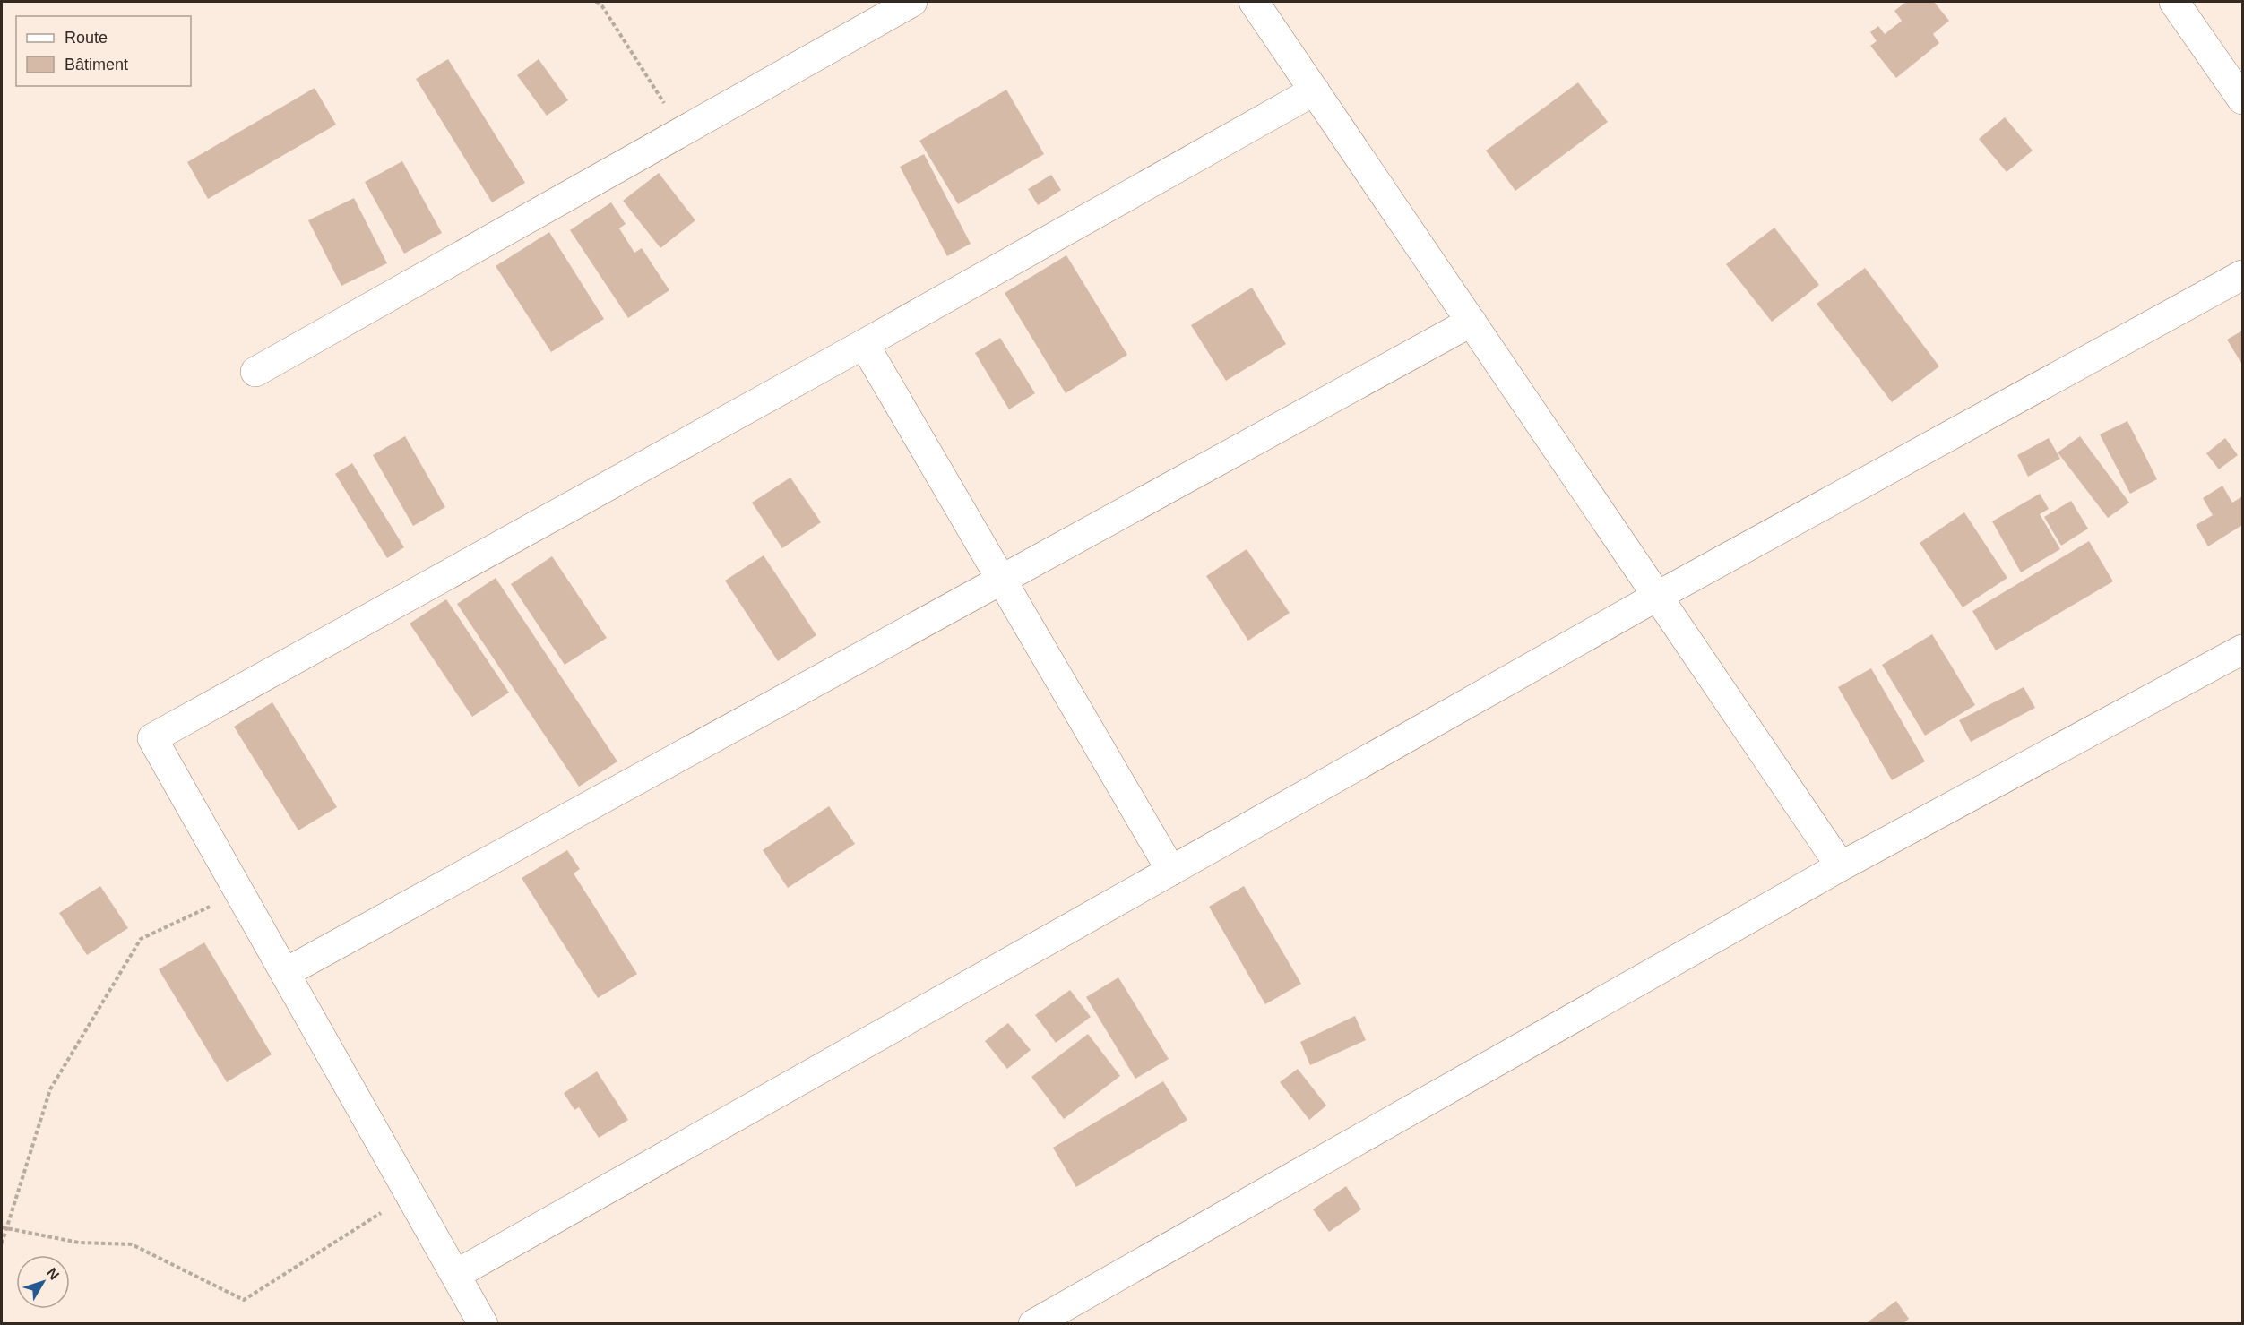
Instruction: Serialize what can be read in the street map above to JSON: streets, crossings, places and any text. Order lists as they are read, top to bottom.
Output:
{
  "legend": ["Route", "Bâtiment"],
  "north": "top right"
}
